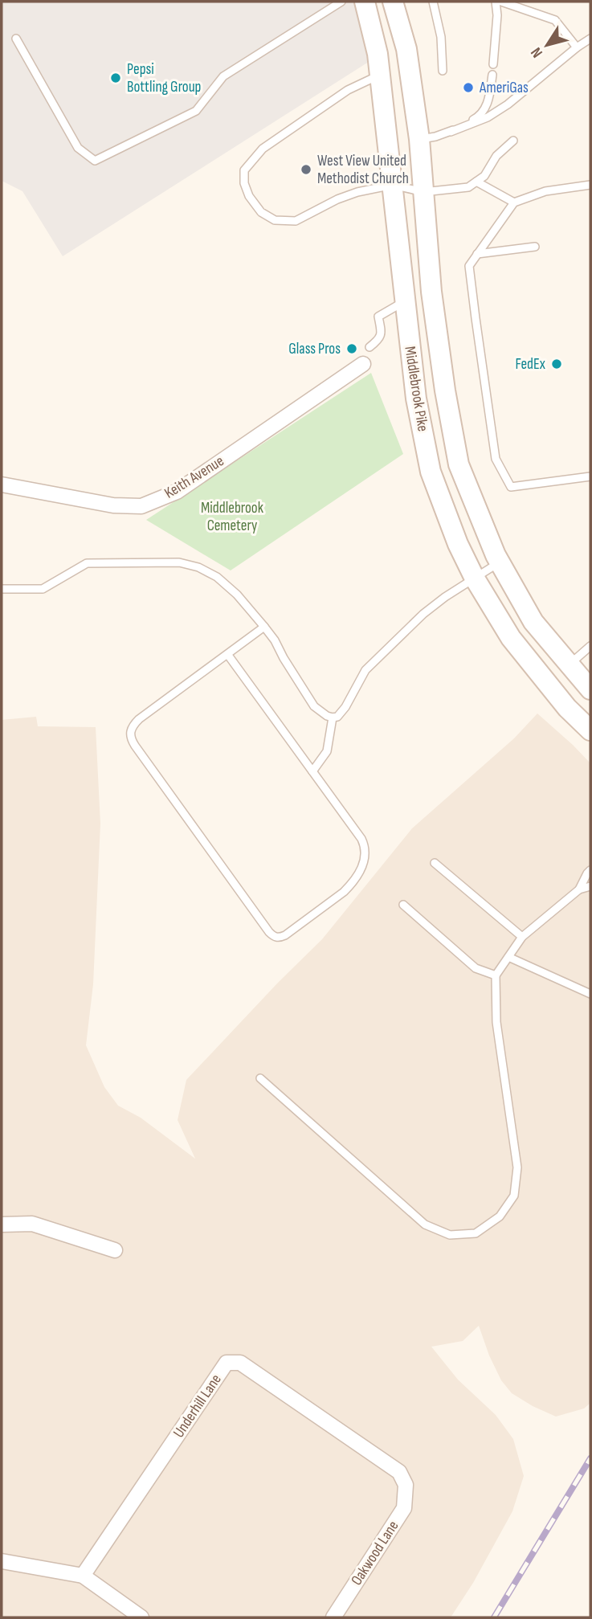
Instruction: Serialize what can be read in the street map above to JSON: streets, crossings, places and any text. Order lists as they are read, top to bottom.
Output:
{
  "streets": {
    "main road": ["Middlebrook Pike"],
    "street": ["Keith Avenue", "Underhill Lane", "Oakwood Lane"]
  },
  "crossings": [
    ["Underhill Lane", "Oakwood Lane"]
  ],
  "parks": ["Middlebrook Cemetery"],
  "places": [
    "Pepsi Bottling Group",
    "AmeriGas",
    "West View United Methodist Church",
    "Glass Pros",
    "FedEx"
  ],
  "north": "bottom left"
}
